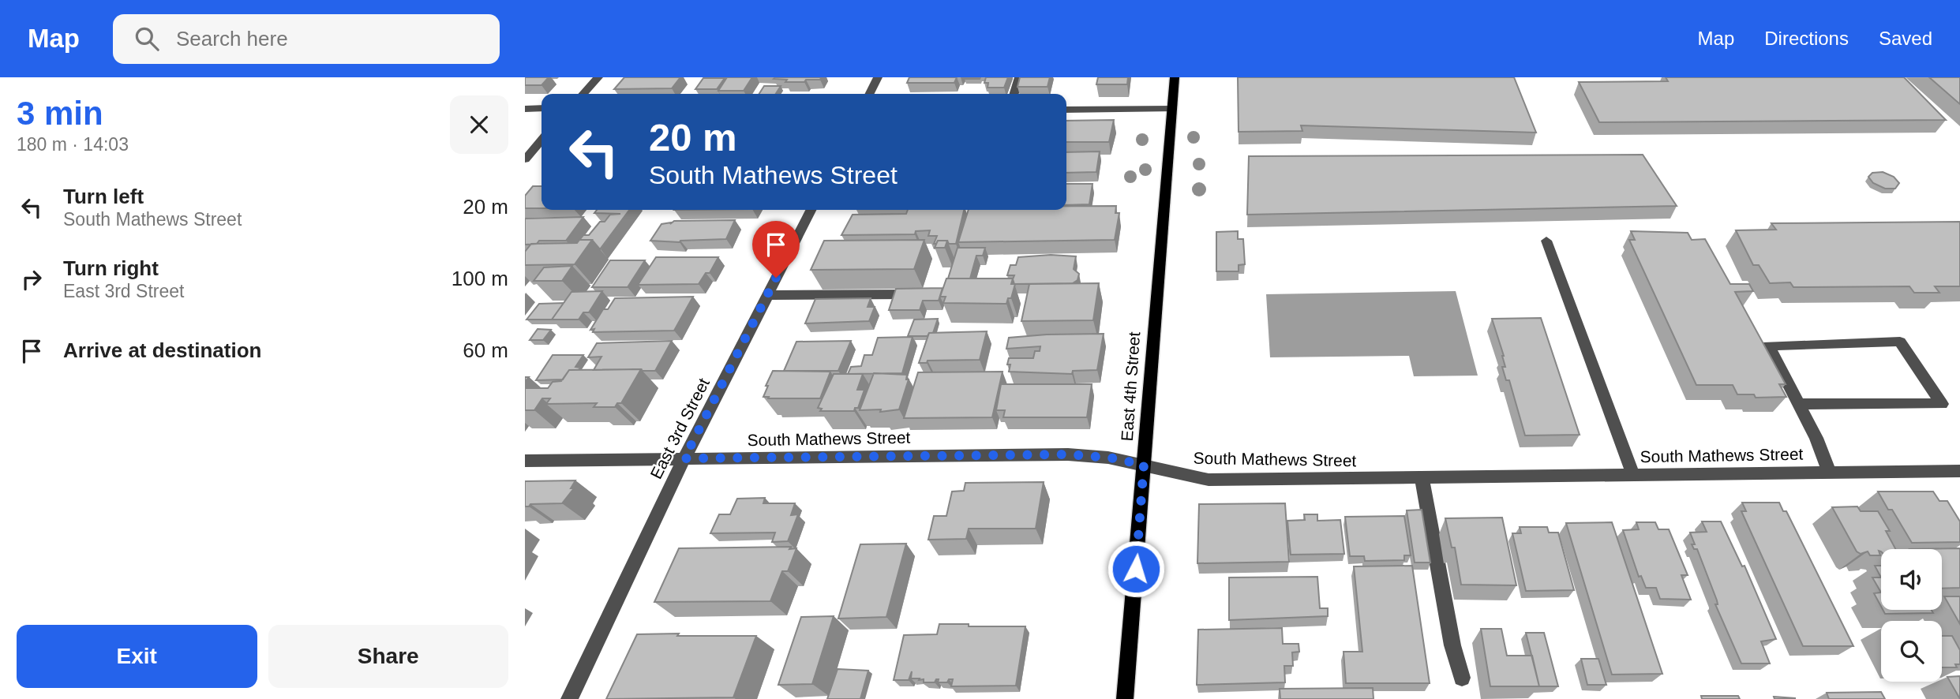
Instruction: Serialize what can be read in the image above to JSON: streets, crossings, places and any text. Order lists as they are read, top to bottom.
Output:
{
  "streets": {
    "main road": ["East 4th Street"],
    "street": ["East 3rd Street", "South Mathews Street"]
  },
  "crossings": [
    ["East 4th Street", "South Mathews Street"],
    ["East 3rd Street", "South Mathews Street"]
  ],
  "page": {
    "header": "Map",
    "search": "Search here",
    "nav": ["Map", "Directions", "Saved"],
    "heading": ["3 min", "180 m · 14:03"],
    "turn": ["20 m", "South Mathews Street"],
    "list": [
      {
        "name": "Turn left",
        "note": "South Mathews Street",
        "value": "20 m"
      },
      {
        "name": "Turn right",
        "note": "East 3rd Street",
        "value": "100 m"
      },
      {
        "name": "Arrive at destination",
        "value": "60 m"
      }
    ],
    "buttons": ["Exit", "Share"]
  }
}
